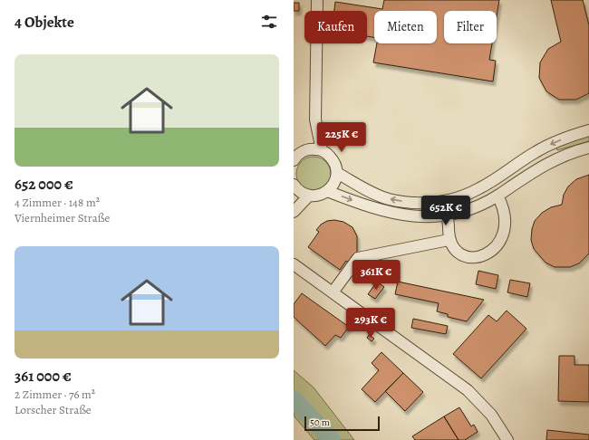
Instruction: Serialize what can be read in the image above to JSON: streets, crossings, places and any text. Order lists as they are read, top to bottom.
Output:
{
  "scale_bar": "50 m",
  "page": {
    "heading": "4 Objekte",
    "chip": ["Kaufen", "Mieten", "Filter"],
    "list": [
      {
        "name": "652 000 €",
        "note": "4 Zimmer · 148 m² · Viernheimer Straße"
      },
      {
        "name": "361 000 €",
        "note": "2 Zimmer · 76 m² · Lorscher Straße"
      }
    ],
    "price": [
      "225K €",
      "652K €",
      "361K €",
      "293K €"
    ],
    "scale": "50 m"
  }
}
